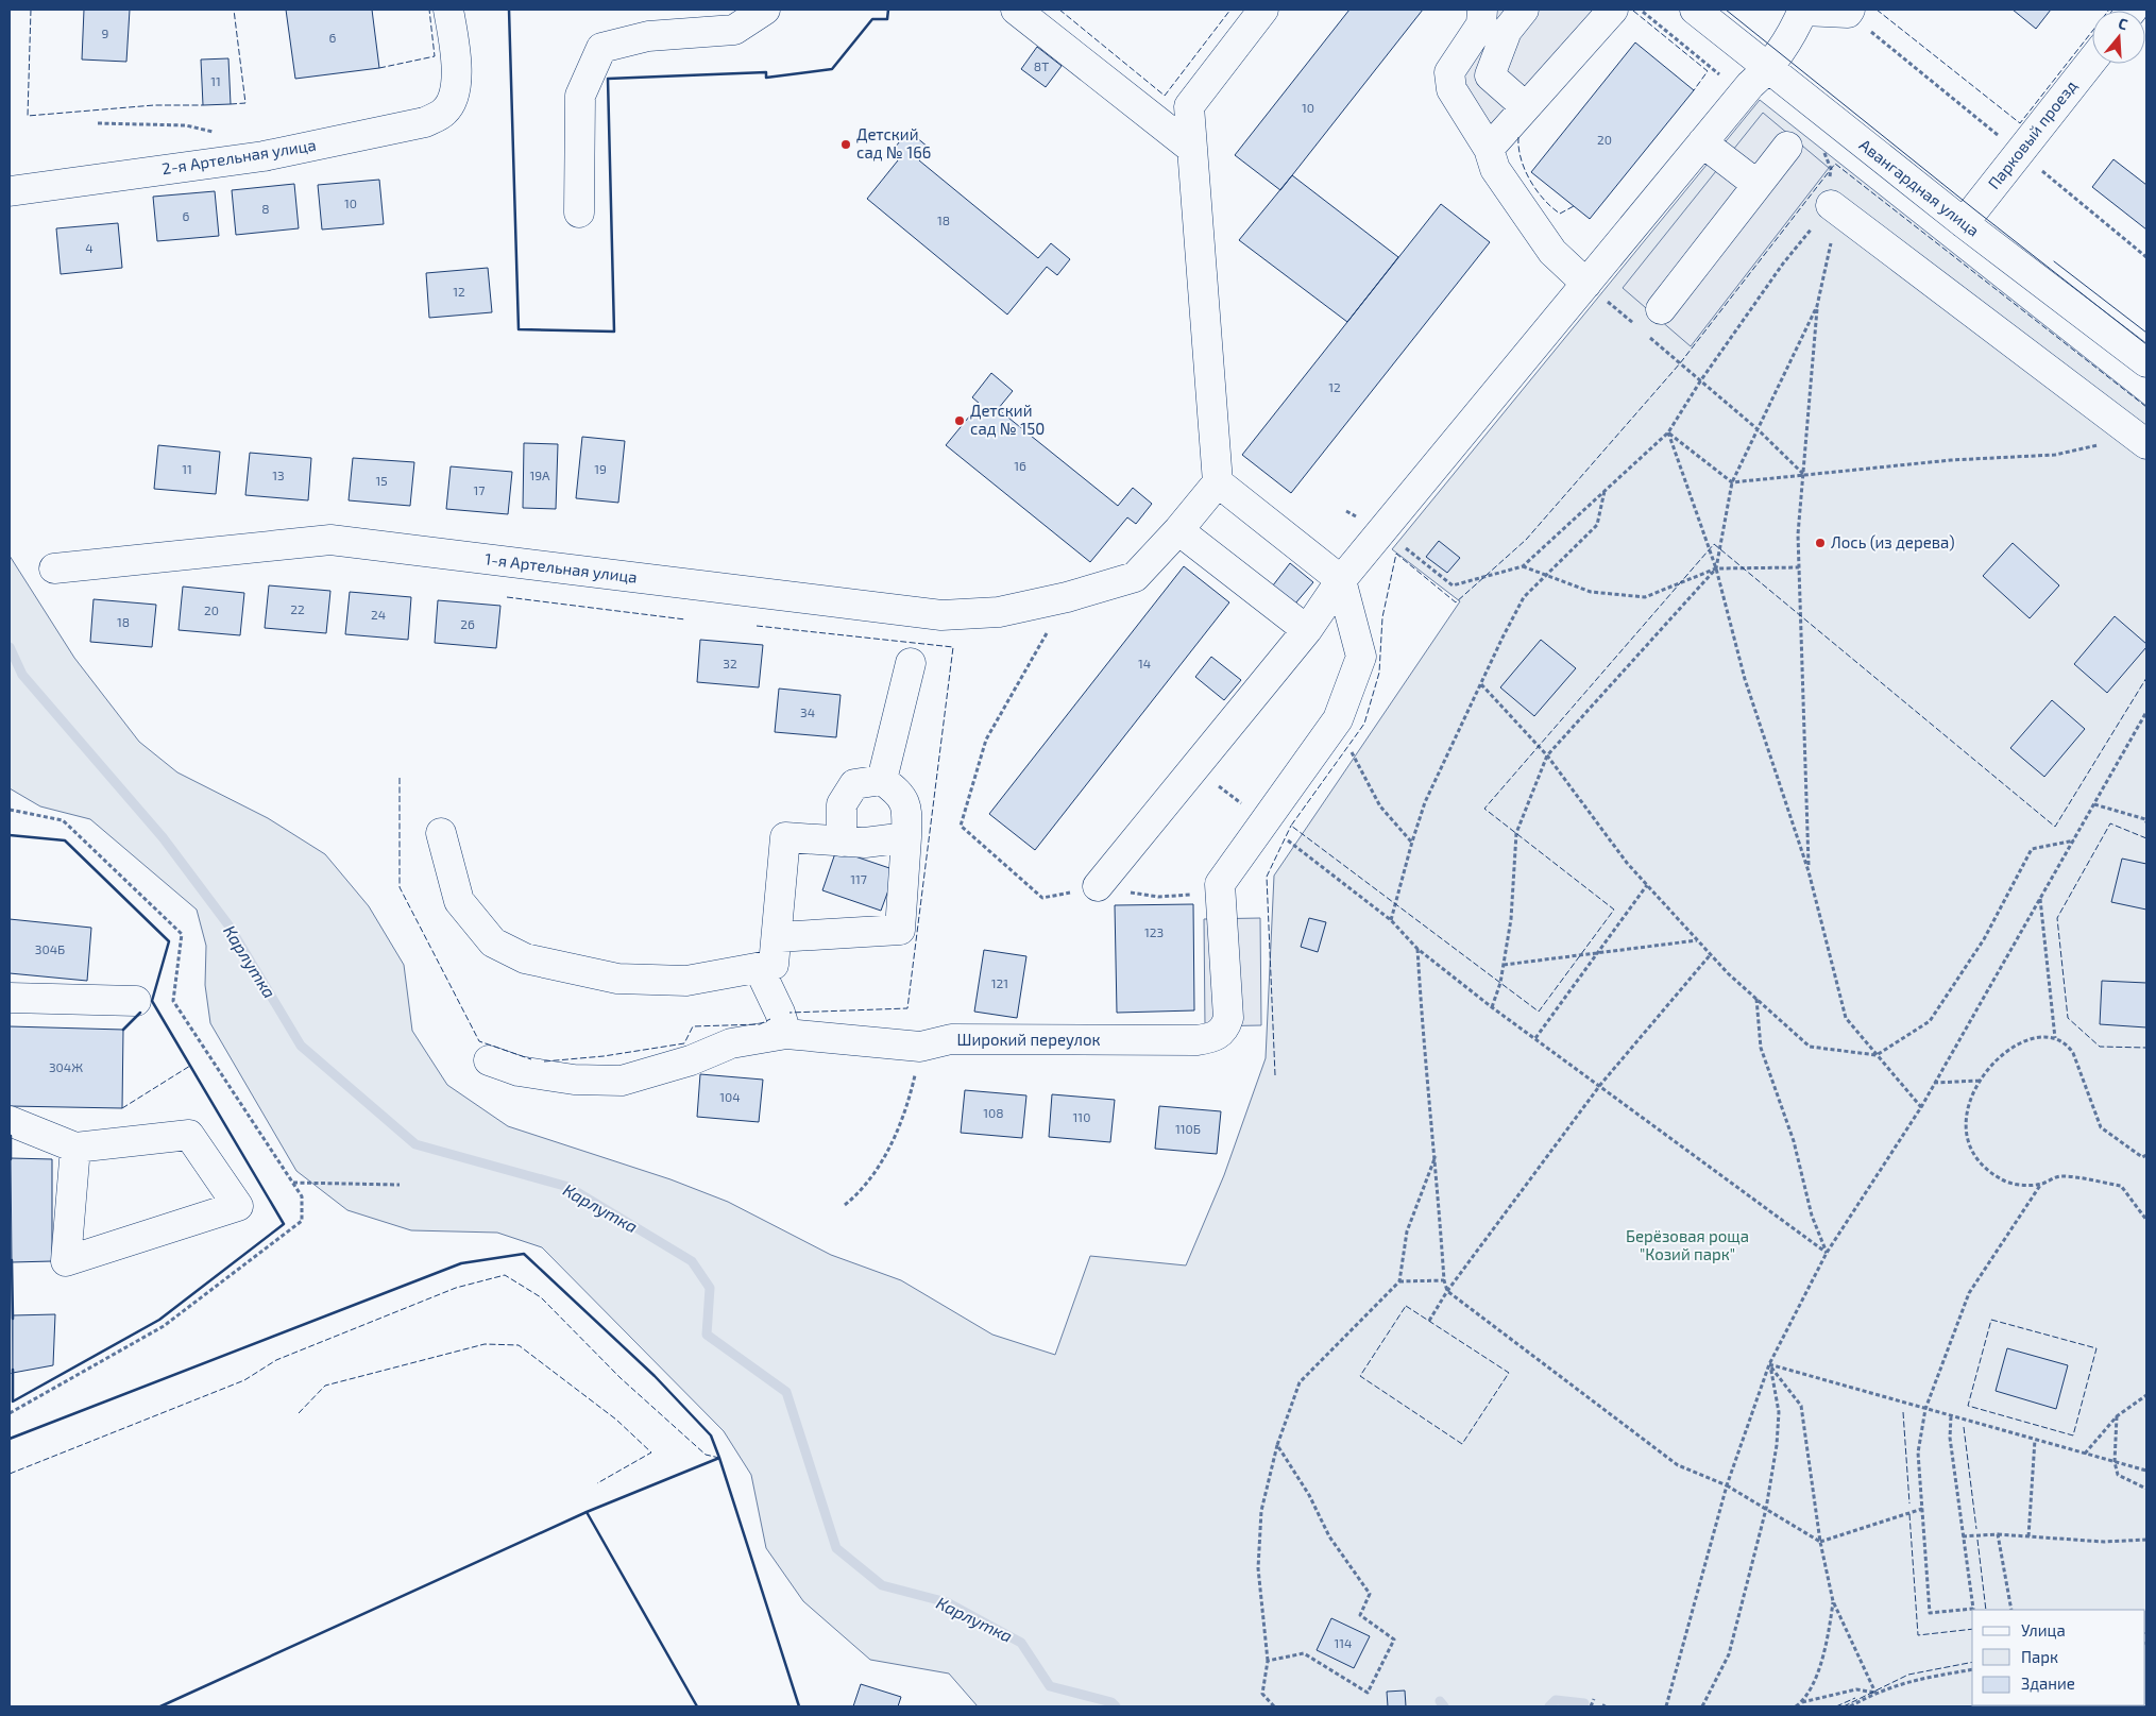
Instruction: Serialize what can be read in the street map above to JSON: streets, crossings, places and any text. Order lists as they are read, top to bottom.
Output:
{
  "streets": {
    "street": [
      "Парковый проезд",
      "2-я Артельная улица",
      "Авангардная улица",
      "1-я Артельная улица",
      "Широкий переулок"
    ]
  },
  "crossings": [
    ["Парковый проезд", "Авангардная улица"]
  ],
  "water": ["Карлутка"],
  "parks": ["Берёзовая роща \"Козий парк\""],
  "places": ["Детский сад № 166", "Детский сад № 150", "Лось (из дерева)"],
  "house_numbers": [
    "9",
    "6",
    "8Т",
    "11",
    "10",
    "20",
    "10",
    "8",
    "6",
    "18",
    "4",
    "12",
    "12",
    "16",
    "11",
    "19",
    "13",
    "19А",
    "15",
    "17",
    "22",
    "20",
    "24",
    "18",
    "26",
    "32",
    "14",
    "34",
    "117",
    "123",
    "304Б",
    "121",
    "304Ж",
    "104",
    "108",
    "110",
    "110Б",
    "114"
  ],
  "legend": ["Улица", "Парк", "Здание"],
  "north": "top"
}
